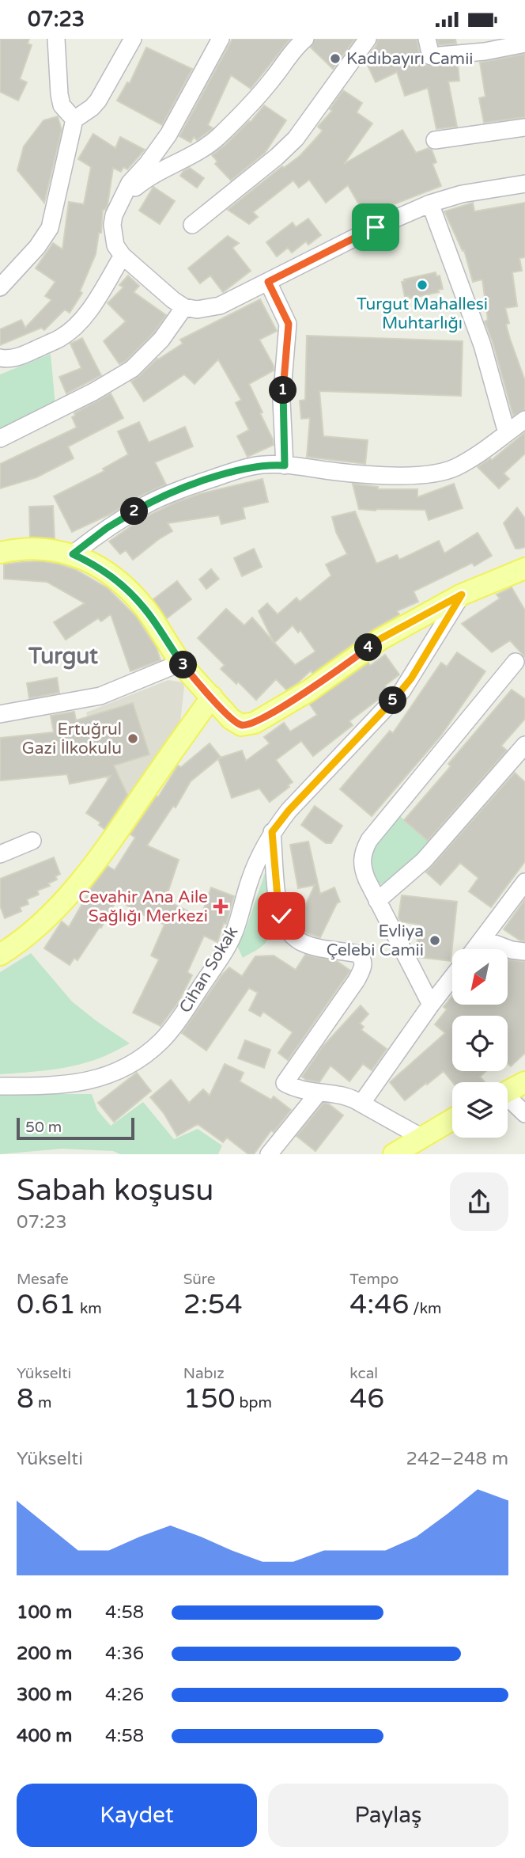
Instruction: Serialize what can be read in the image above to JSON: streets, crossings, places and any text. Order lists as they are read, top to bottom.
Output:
{
  "streets": {
    "street": ["Cihan Sokak"]
  },
  "districts": ["Turgut"],
  "places": {
    "other": [
      "Kadıbayırı Camii",
      "Turgut Mahallesi Muhtarlığı",
      "Ertuğrul Gazi İlkokulu",
      "Evliya Çelebi Camii"
    ],
    "health": ["Cevahir Ana Aile Sağlığı Merkezi"]
  },
  "scale_bar": "50 m",
  "north": "bottom left",
  "page": {
    "status": "07:23",
    "pins": [
      "1",
      "2",
      "4",
      "3",
      "5"
    ],
    "scale": "50 m",
    "heading": ["Sabah koşusu", "07:23"],
    "stats": [
      ["Mesafe", "0.61 km"],
      ["Süre", "2:54"],
      ["Tempo", "4:46 /km"],
      ["Yükselti", "8 m"],
      ["Nabız", "150 bpm"],
      ["kcal", "46"]
    ],
    "chart": ["Yükselti", "242–248 m"],
    "list": [
      {
        "name": "100 m",
        "note": "4:58"
      },
      {
        "name": "200 m",
        "note": "4:36"
      },
      {
        "name": "300 m",
        "note": "4:26"
      },
      {
        "name": "400 m",
        "note": "4:58"
      }
    ],
    "buttons": ["Kaydet", "Paylaş"]
  }
}
